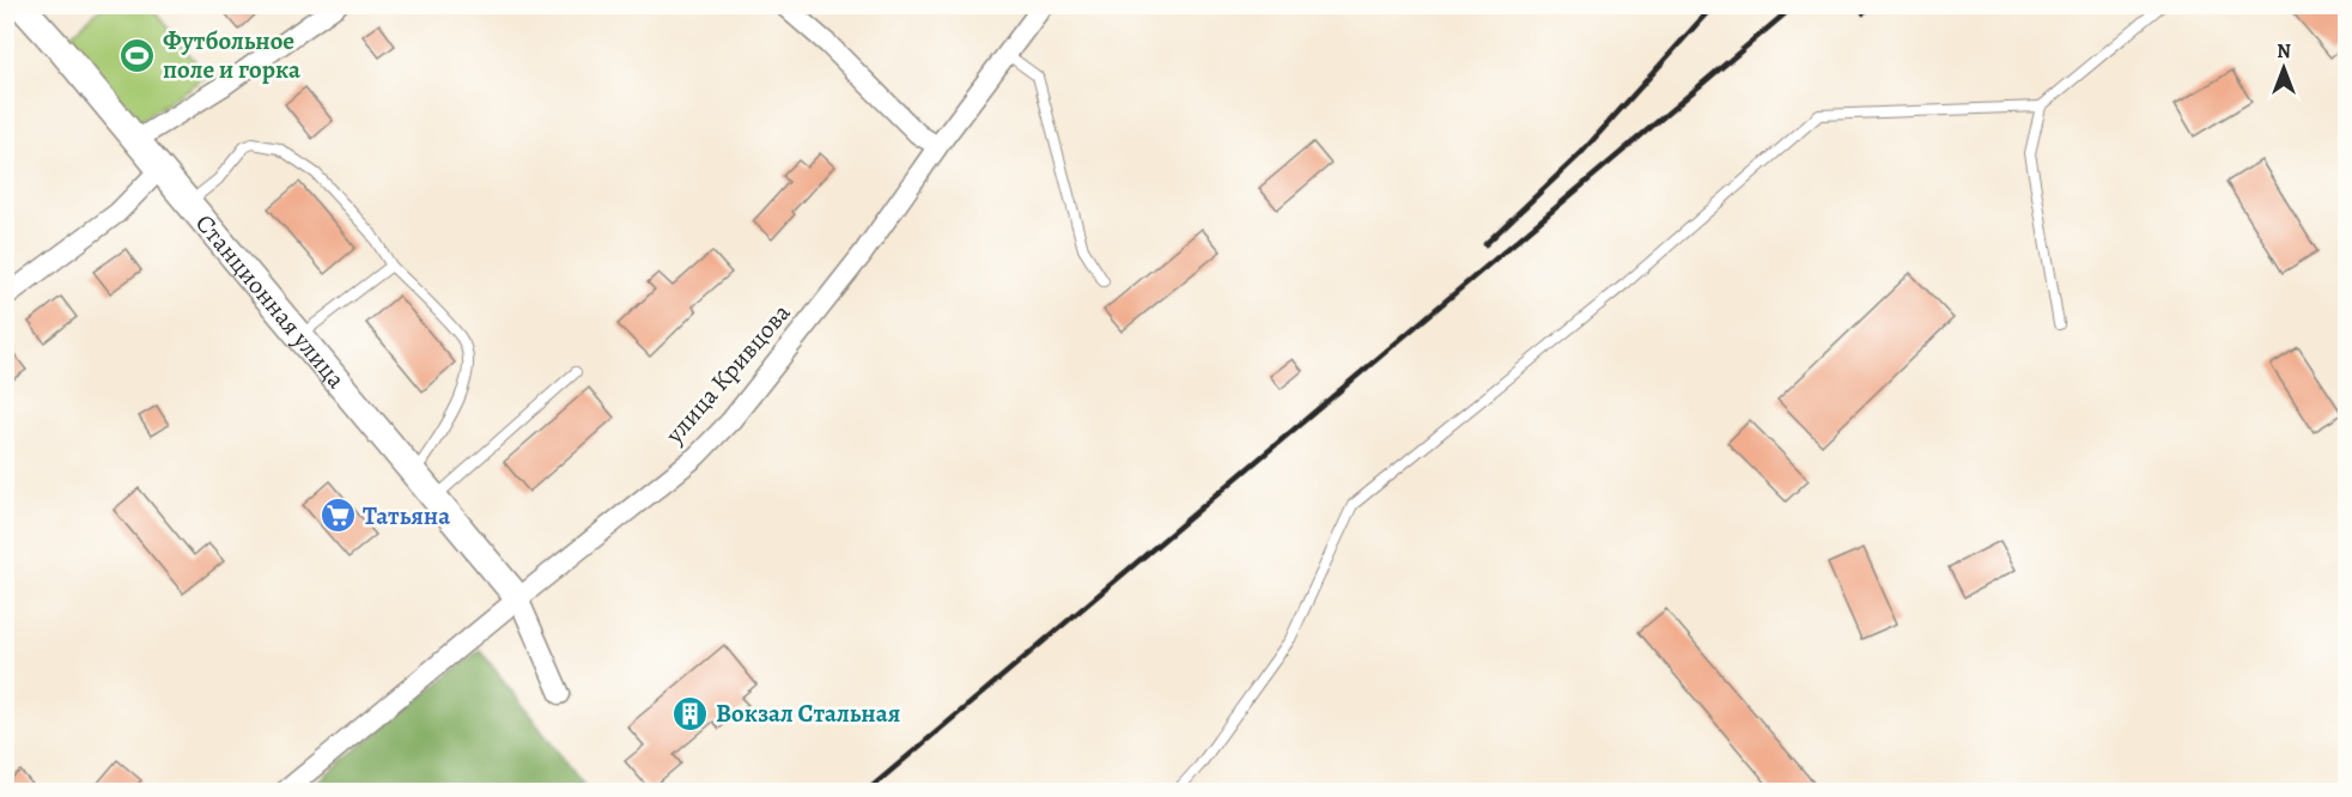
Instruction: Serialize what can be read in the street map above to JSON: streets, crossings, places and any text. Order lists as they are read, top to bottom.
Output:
{
  "streets": {
    "street": ["Станционная улица", "улица Кривцова"]
  },
  "crossings": [
    ["Станционная улица", "улица Кривцова"]
  ],
  "places": {
    "sports": ["Футбольное поле и горка"],
    "supermarket": ["Татьяна"],
    "building": ["Вокзал Стальная"]
  },
  "north": "top"
}
